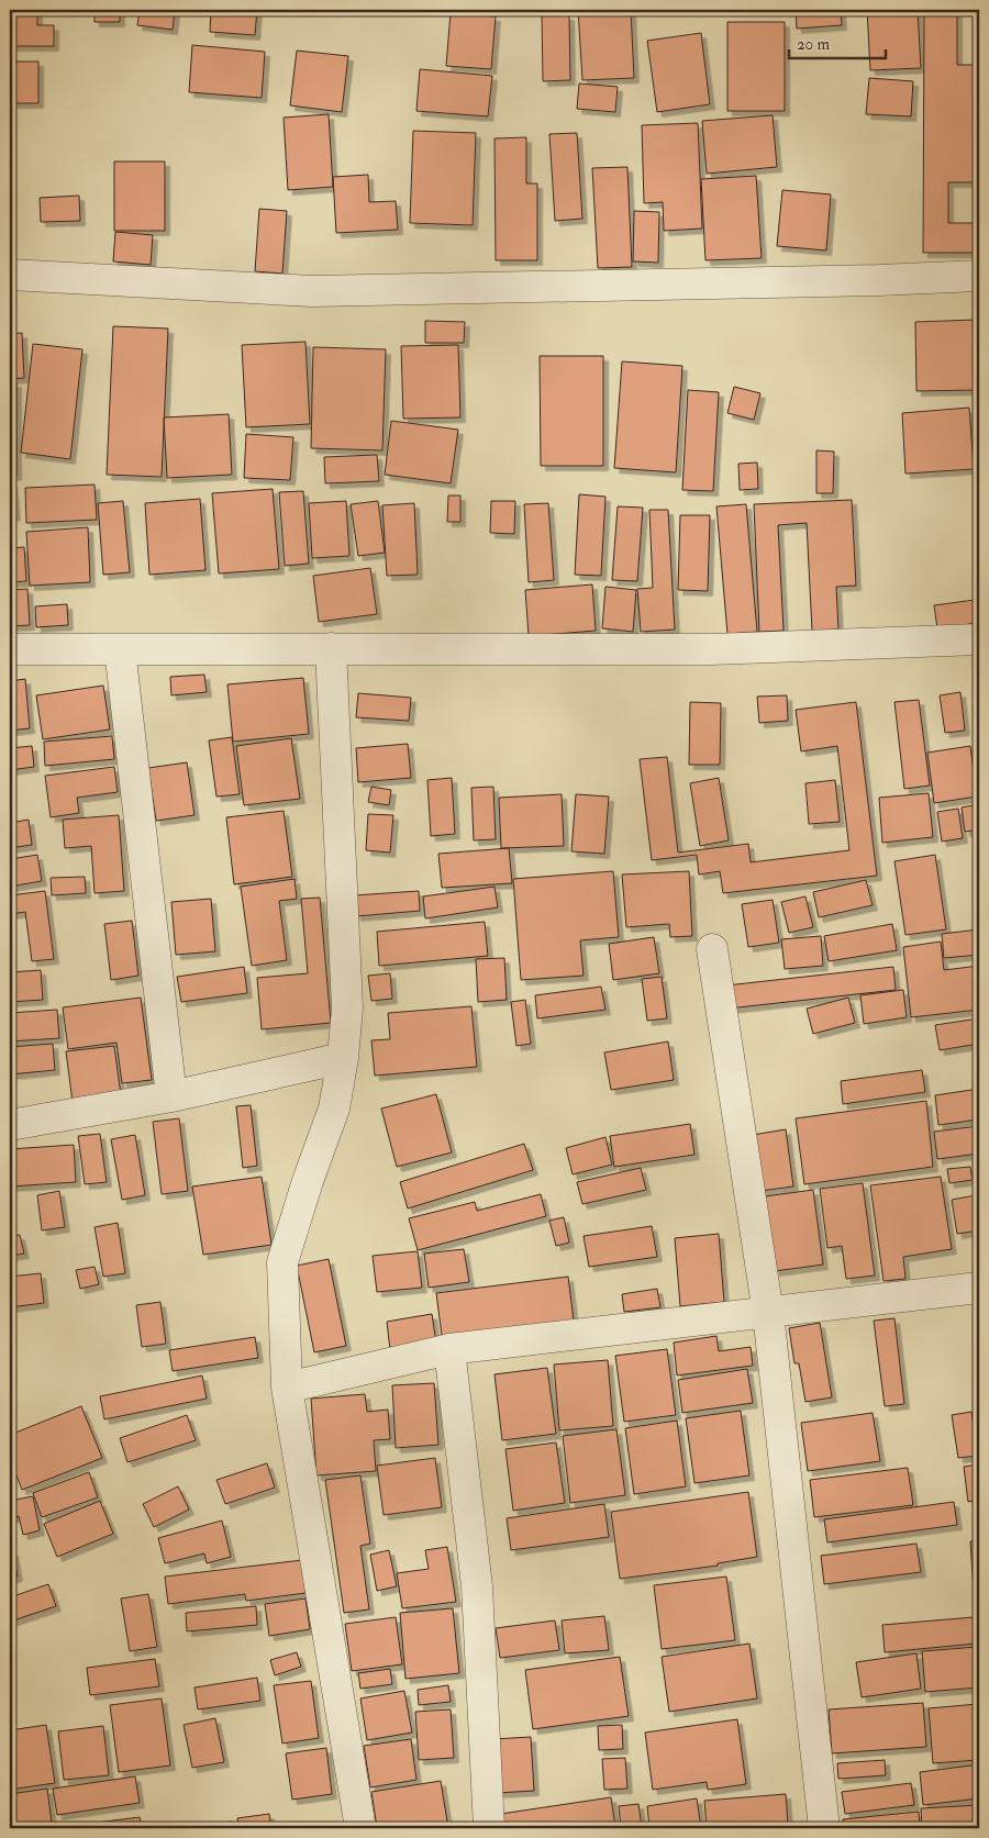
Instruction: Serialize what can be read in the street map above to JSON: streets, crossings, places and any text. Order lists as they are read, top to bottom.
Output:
{
  "scale_bar": "20 m"
}
